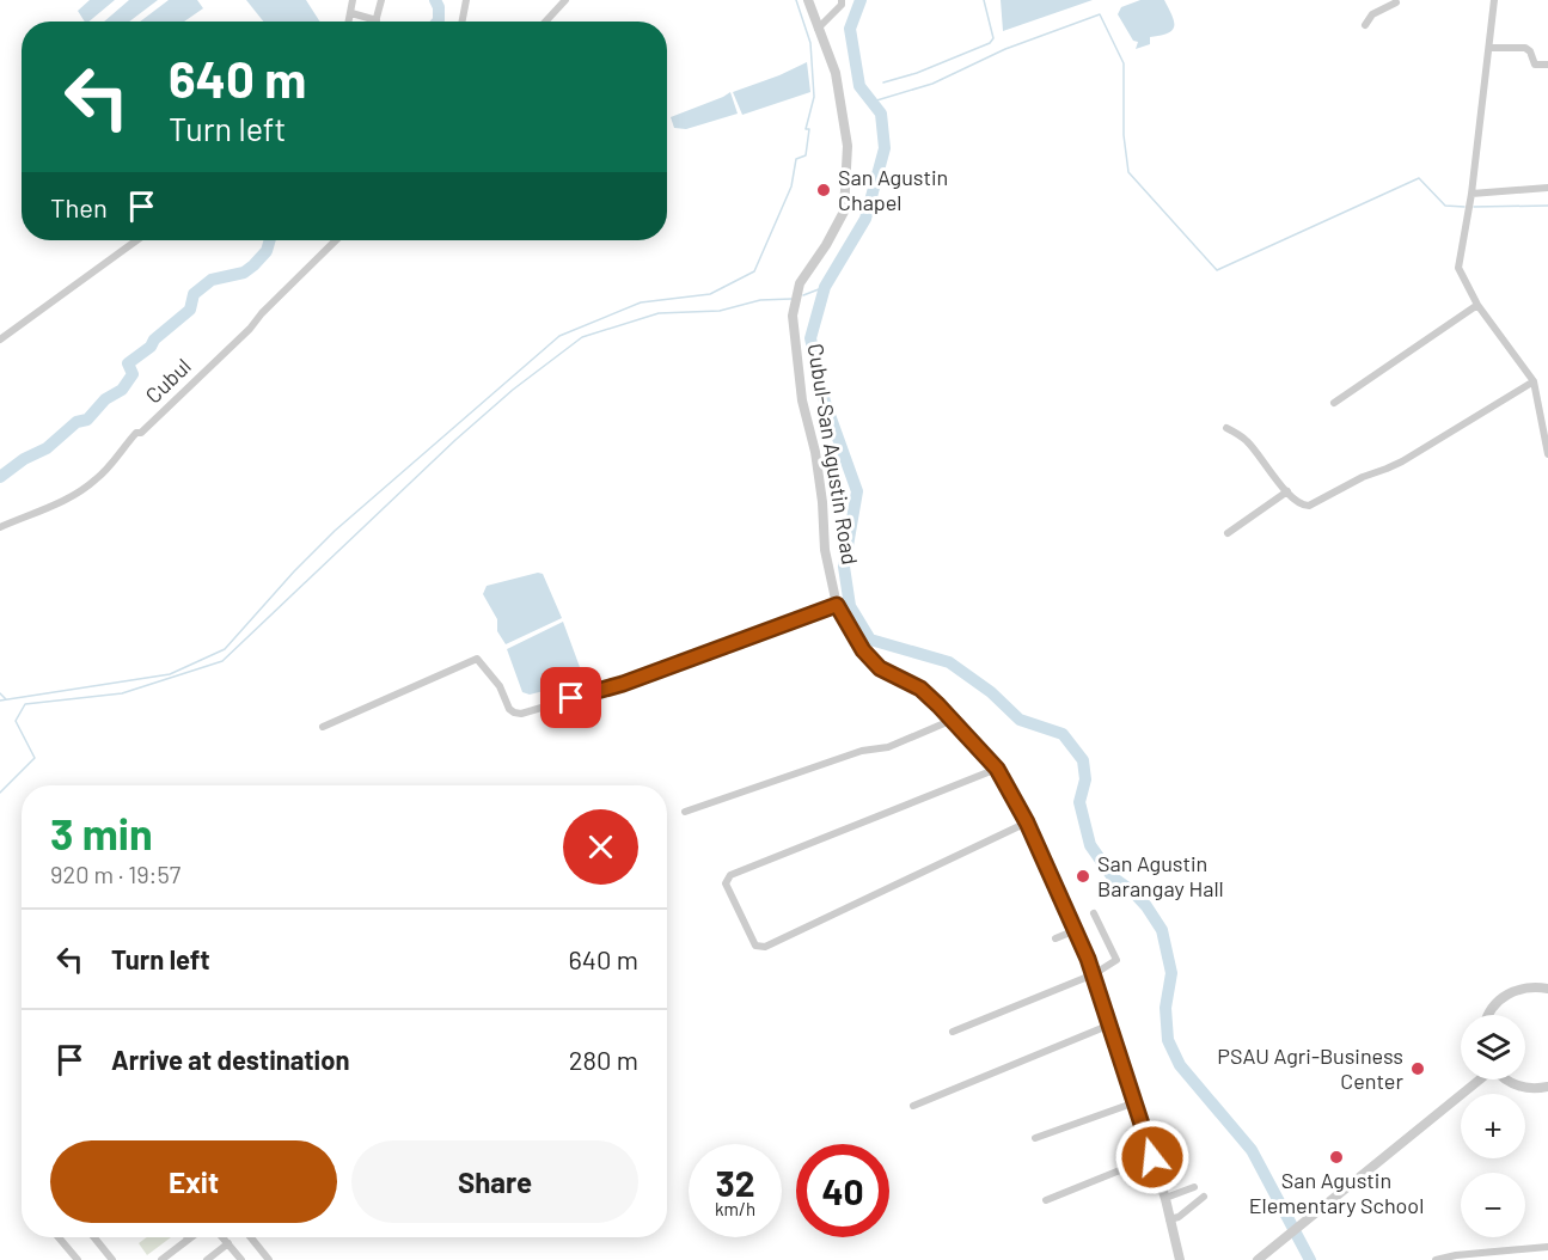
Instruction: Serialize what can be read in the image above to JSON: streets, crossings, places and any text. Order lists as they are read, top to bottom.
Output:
{
  "streets": {
    "street": ["Cubul", "Cubul-San Agustin Road"]
  },
  "places": [
    "San Agustin Chapel",
    "San Agustin Barangay Hall",
    "PSAU Agri-Business Center",
    "San Agustin Elementary School"
  ],
  "page": {
    "turn": ["640 m", "Turn left"],
    "then": "Then",
    "heading": ["3 min", "920 m · 19:57"],
    "list": [
      {
        "name": "Turn left",
        "value": "640 m"
      },
      {
        "name": "Arrive at destination",
        "value": "280 m"
      }
    ],
    "map_buttons": ["+", "−"],
    "buttons": ["Exit", "Share"],
    "speed": "32 km/h",
    "limit": "40"
  }
}
